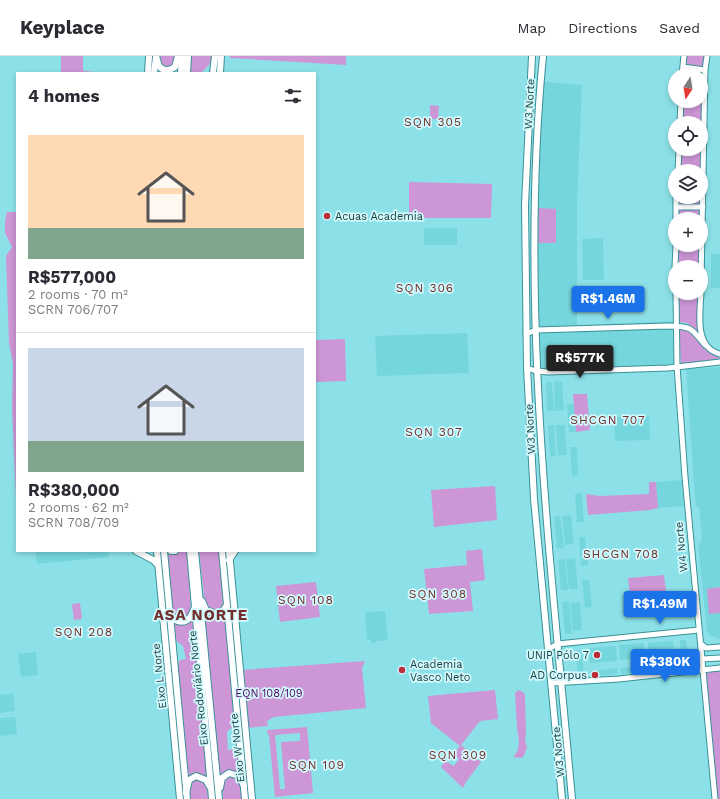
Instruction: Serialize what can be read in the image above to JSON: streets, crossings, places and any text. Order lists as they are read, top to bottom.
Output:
{
  "streets": {
    "main road": [
      "W3 Norte",
      "W4 Norte",
      "Eixo L Norte",
      "Eixo Rodoviário Norte",
      "Eixo W Norte"
    ]
  },
  "districts": [
    "SQN 305",
    "SQN 306",
    "SHCGN 707",
    "SQN 307",
    "SHCGN 708",
    "SQN 308",
    "SQN 108",
    "ASA NORTE",
    "SQN 208",
    "SQN 309",
    "SQN 109"
  ],
  "parks": ["EQN 108/109"],
  "places": [
    "Acuas Academia",
    "UNIP Pólo 7",
    "Academia Vasco Neto",
    "AD Corpus"
  ],
  "north": "bottom",
  "page": {
    "header": "Keyplace",
    "nav": ["Map", "Directions", "Saved"],
    "map_buttons": ["+", "−"],
    "heading": "4 homes",
    "list": [
      {
        "name": "R$577,000",
        "note": "2 rooms · 70 m² · SCRN 706/707"
      },
      {
        "name": "R$380,000",
        "note": "2 rooms · 62 m² · SCRN 708/709"
      }
    ],
    "price": [
      "R$1.46M",
      "R$577K",
      "R$1.49M",
      "R$380K"
    ]
  }
}
